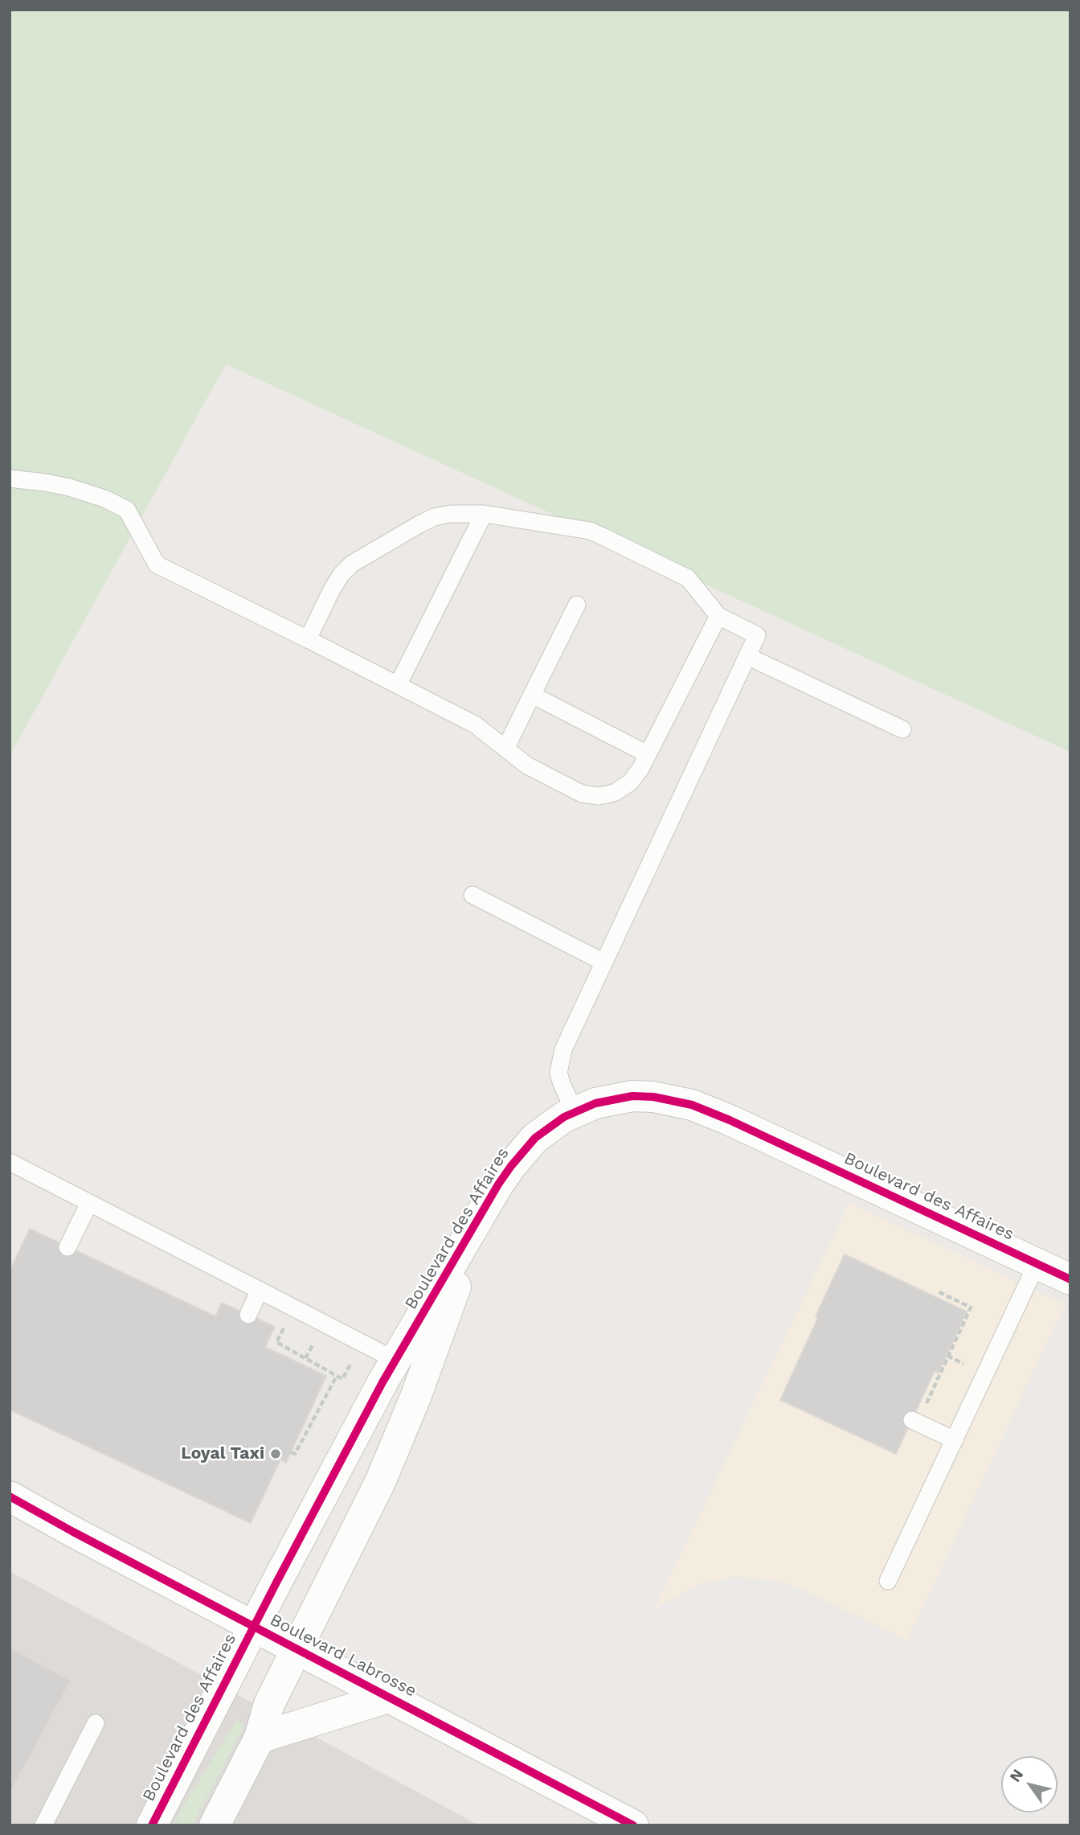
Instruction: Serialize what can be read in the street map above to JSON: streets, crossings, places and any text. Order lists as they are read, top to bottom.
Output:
{
  "streets": {
    "street": ["Boulevard des Affaires", "Boulevard Labrosse"]
  },
  "crossings": [
    ["Boulevard des Affaires", "Boulevard Labrosse"]
  ],
  "places": ["Loyal Taxi"],
  "north": "top left"
}
